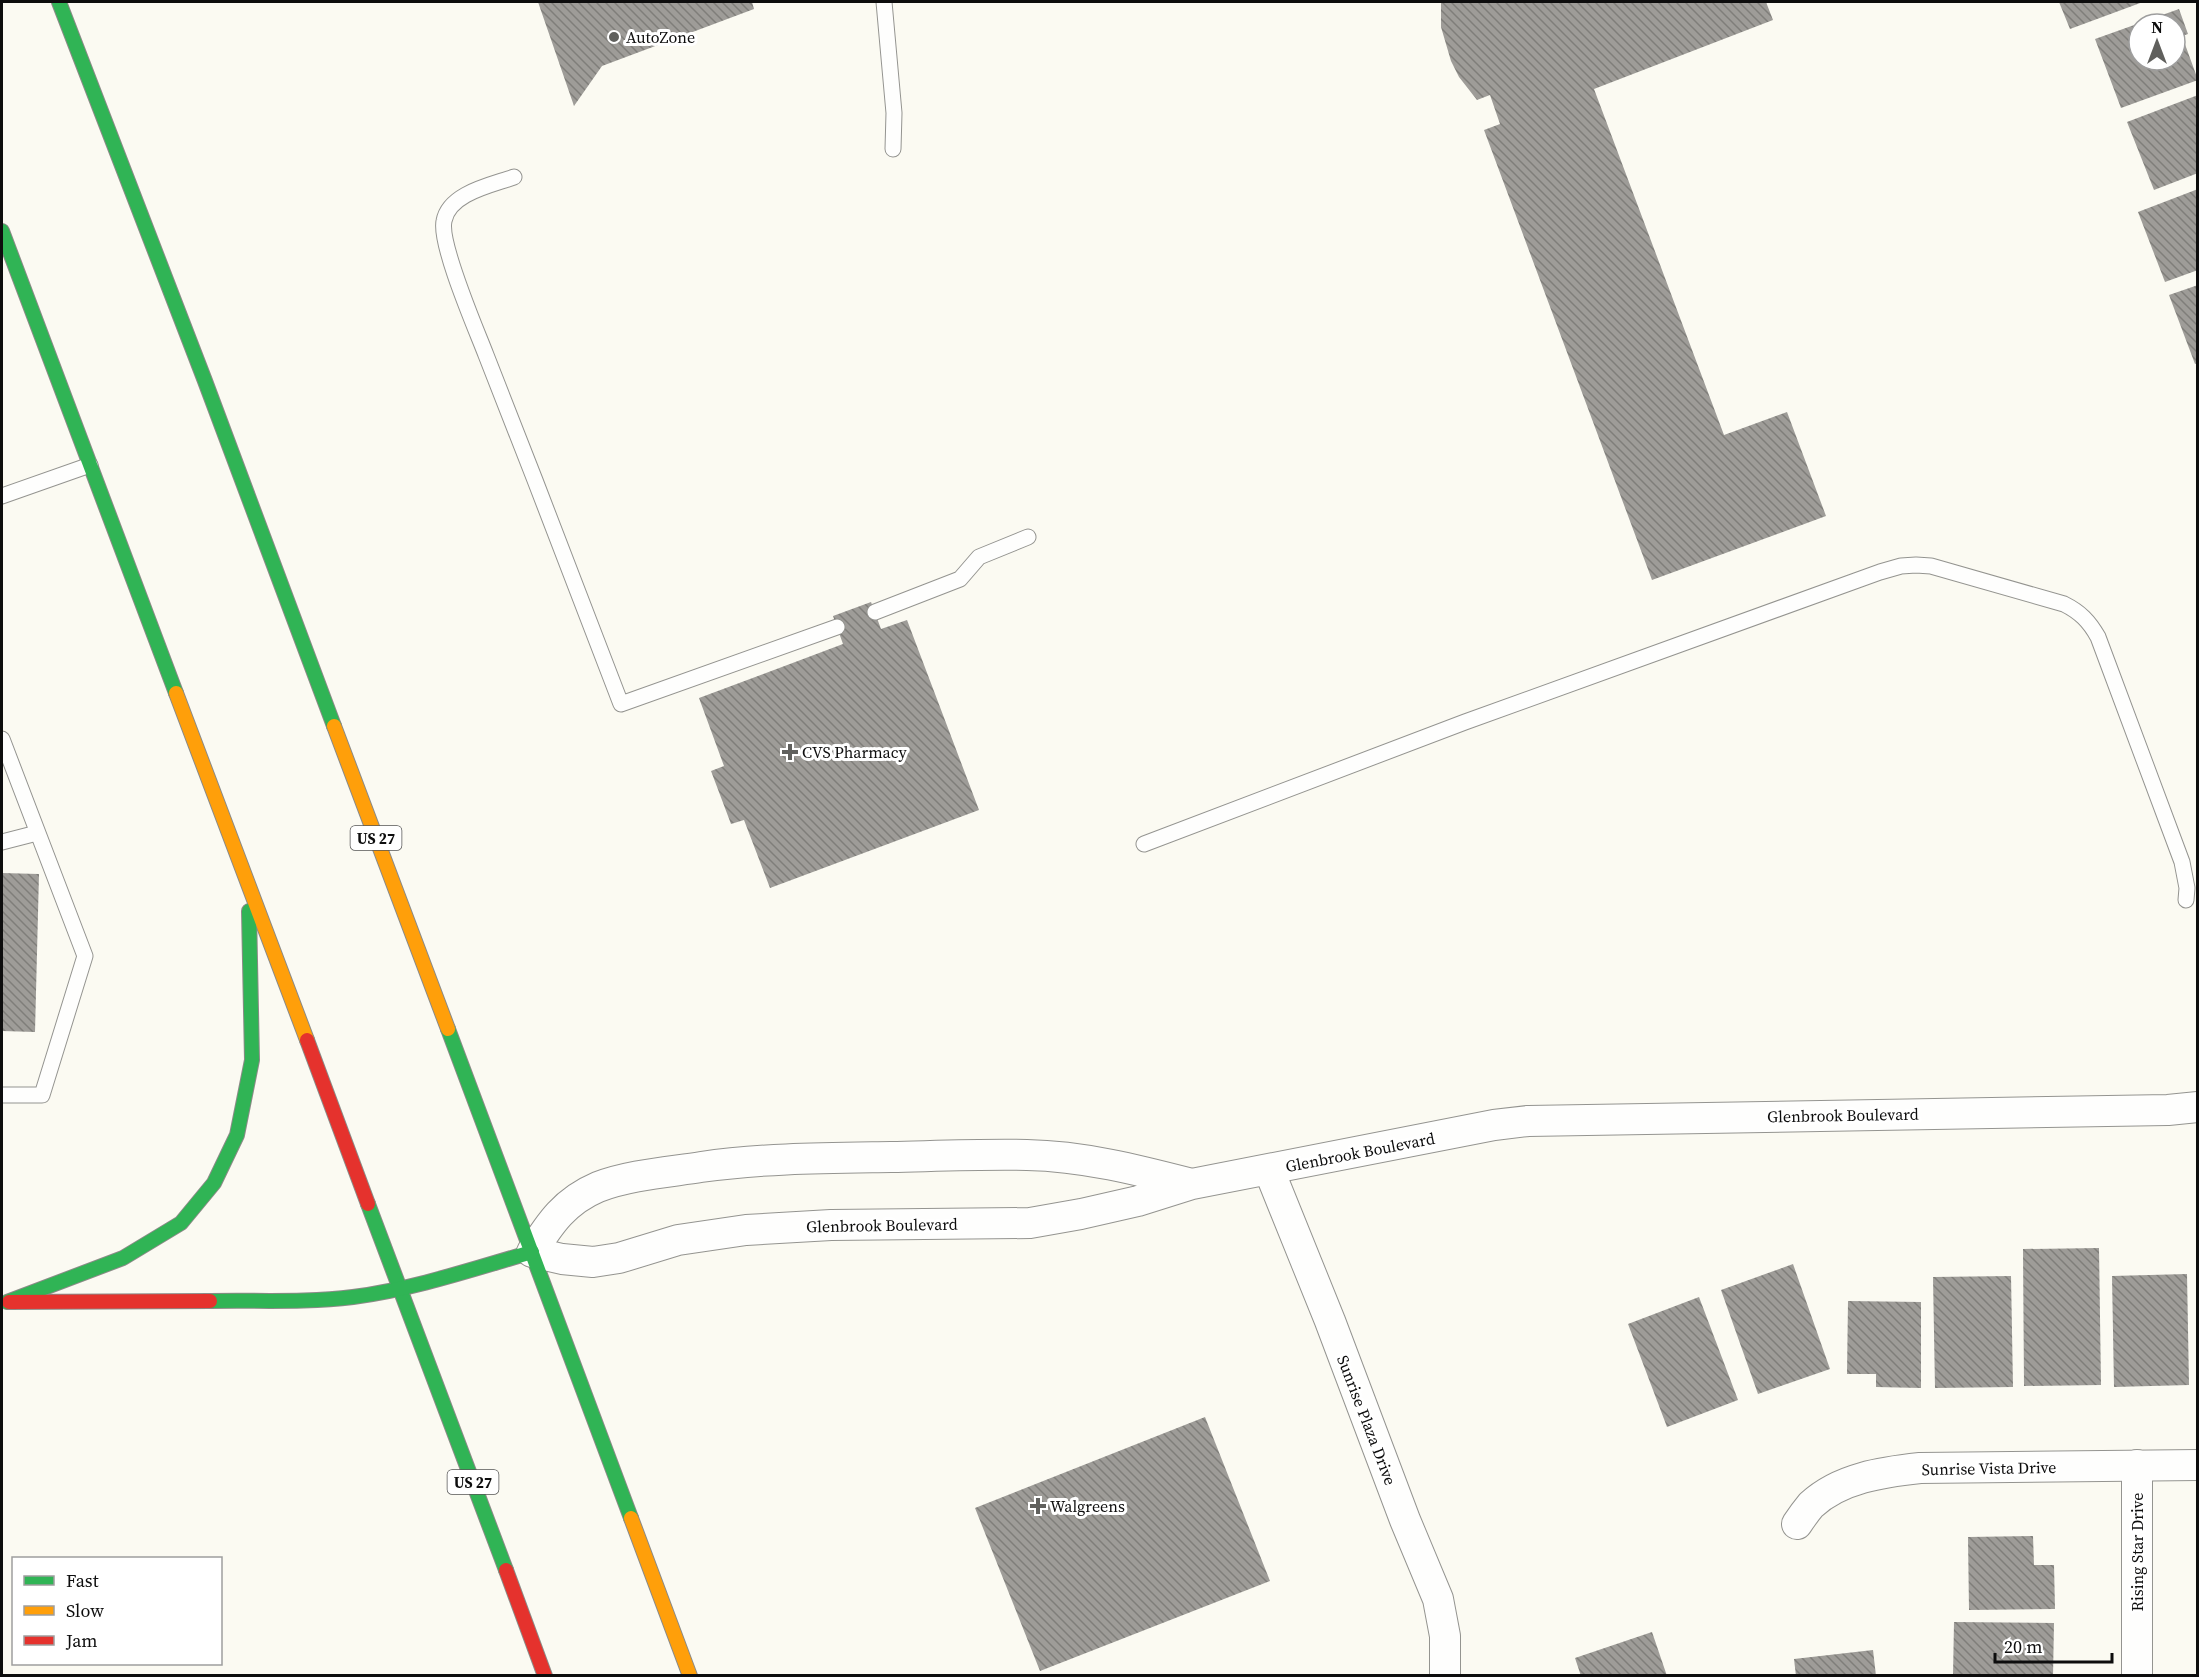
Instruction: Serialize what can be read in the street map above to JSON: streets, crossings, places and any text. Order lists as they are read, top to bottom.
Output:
{
  "streets": {
    "main road": ["US 27"],
    "street": [
      "Glenbrook Boulevard",
      "Sunrise Plaza Drive",
      "Sunrise Vista Drive",
      "Rising Star Drive"
    ]
  },
  "crossings": [
    ["US 27", "Glenbrook Boulevard"],
    ["Glenbrook Boulevard", "Sunrise Plaza Drive"],
    ["Sunrise Vista Drive", "Rising Star Drive"]
  ],
  "places": {
    "other": ["AutoZone"],
    "health": ["CVS Pharmacy", "Walgreens"]
  },
  "legend": ["Fast", "Slow", "Jam"],
  "scale_bar": "20 m",
  "north": "top"
}
